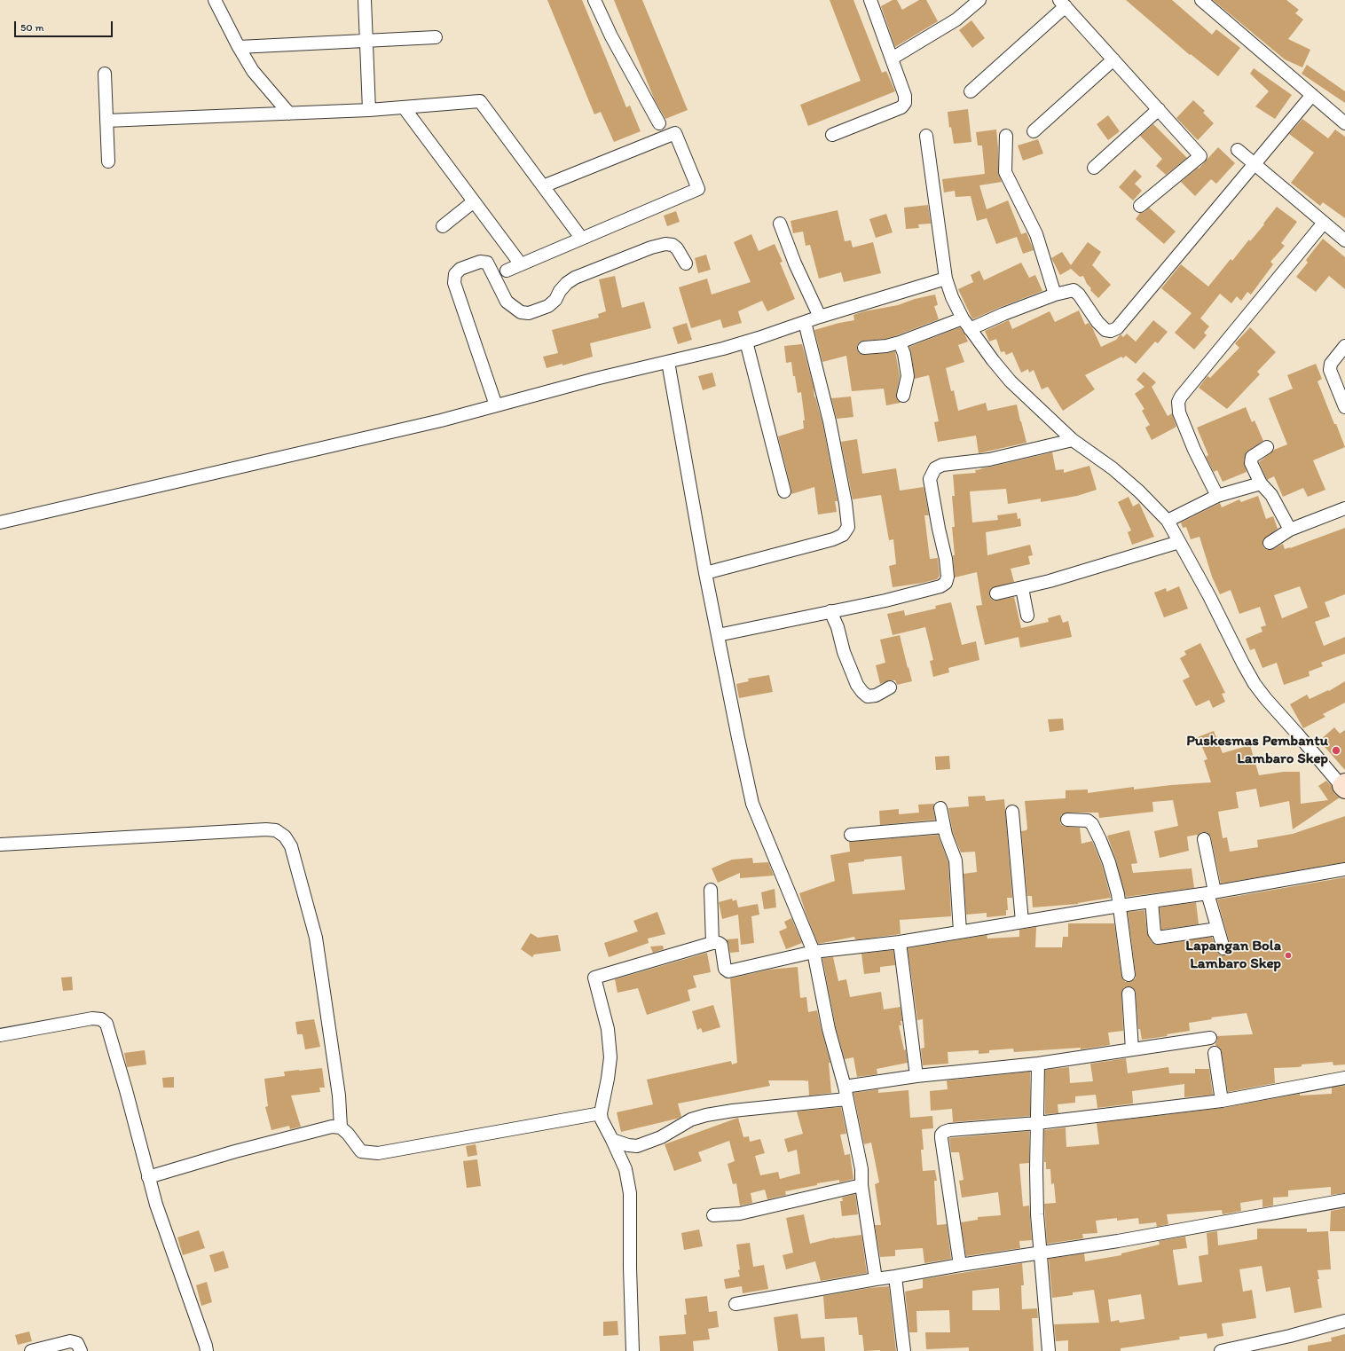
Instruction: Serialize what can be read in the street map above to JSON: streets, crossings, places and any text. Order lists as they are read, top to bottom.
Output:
{
  "places": ["Puskesmas Pembantu Lambaro Skep", "Lapangan Bola Lambaro Skep"],
  "scale_bar": "50 m"
}
